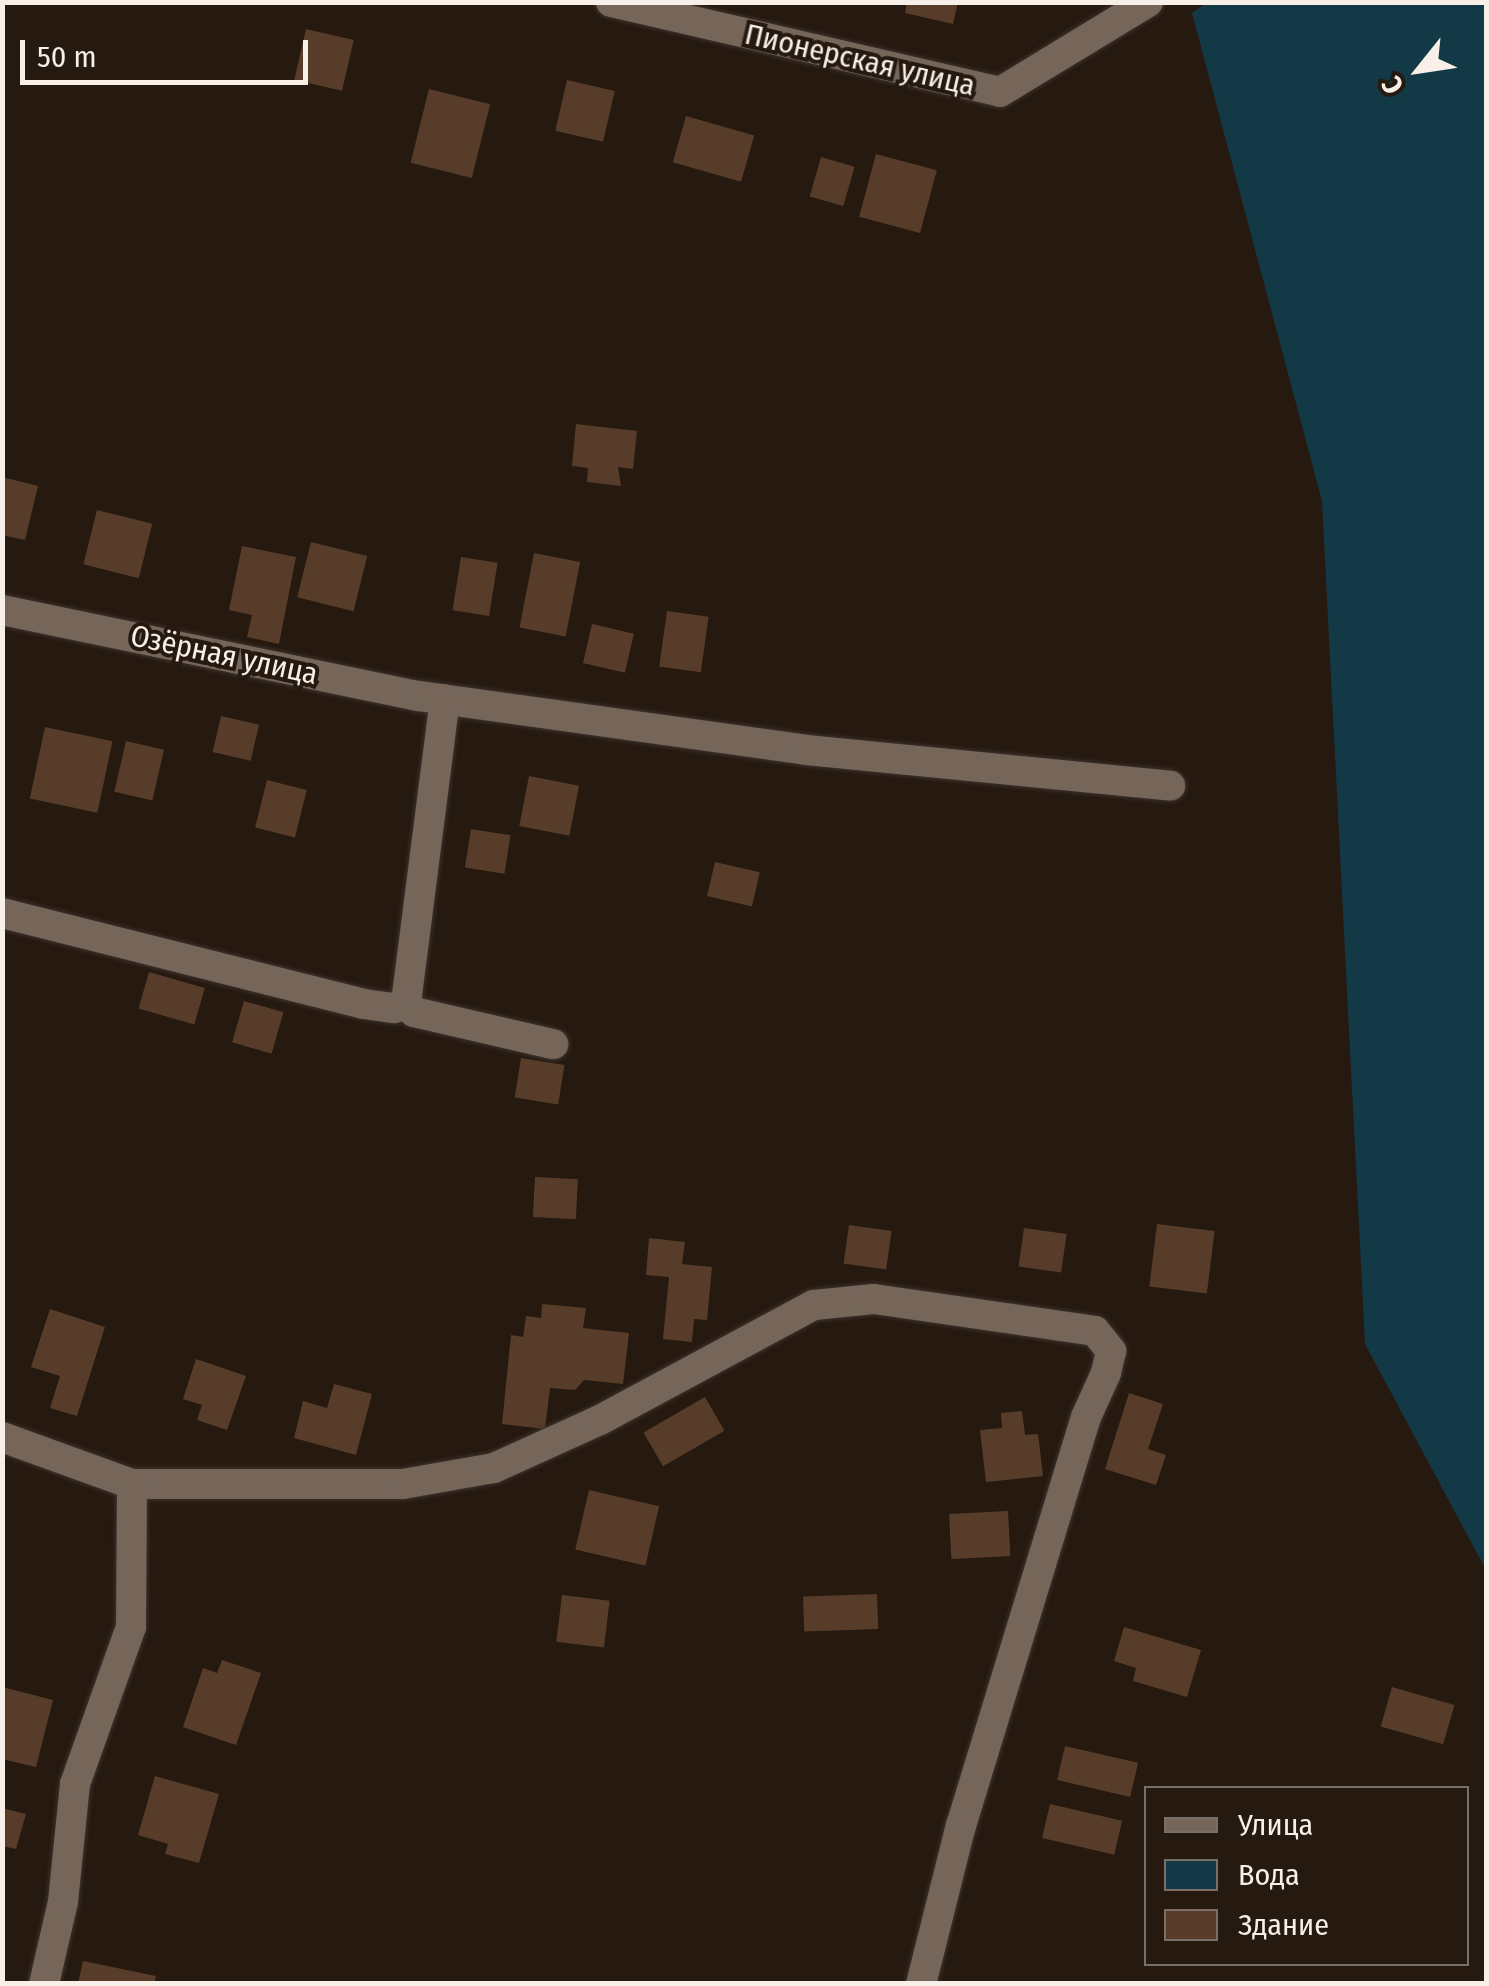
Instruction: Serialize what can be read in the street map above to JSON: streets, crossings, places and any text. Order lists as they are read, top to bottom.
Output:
{
  "streets": {
    "street": ["Пионерская улица", "Озёрная улица"]
  },
  "legend": ["Улица", "Вода", "Здание"],
  "scale_bar": "50 m",
  "north": "bottom left"
}
